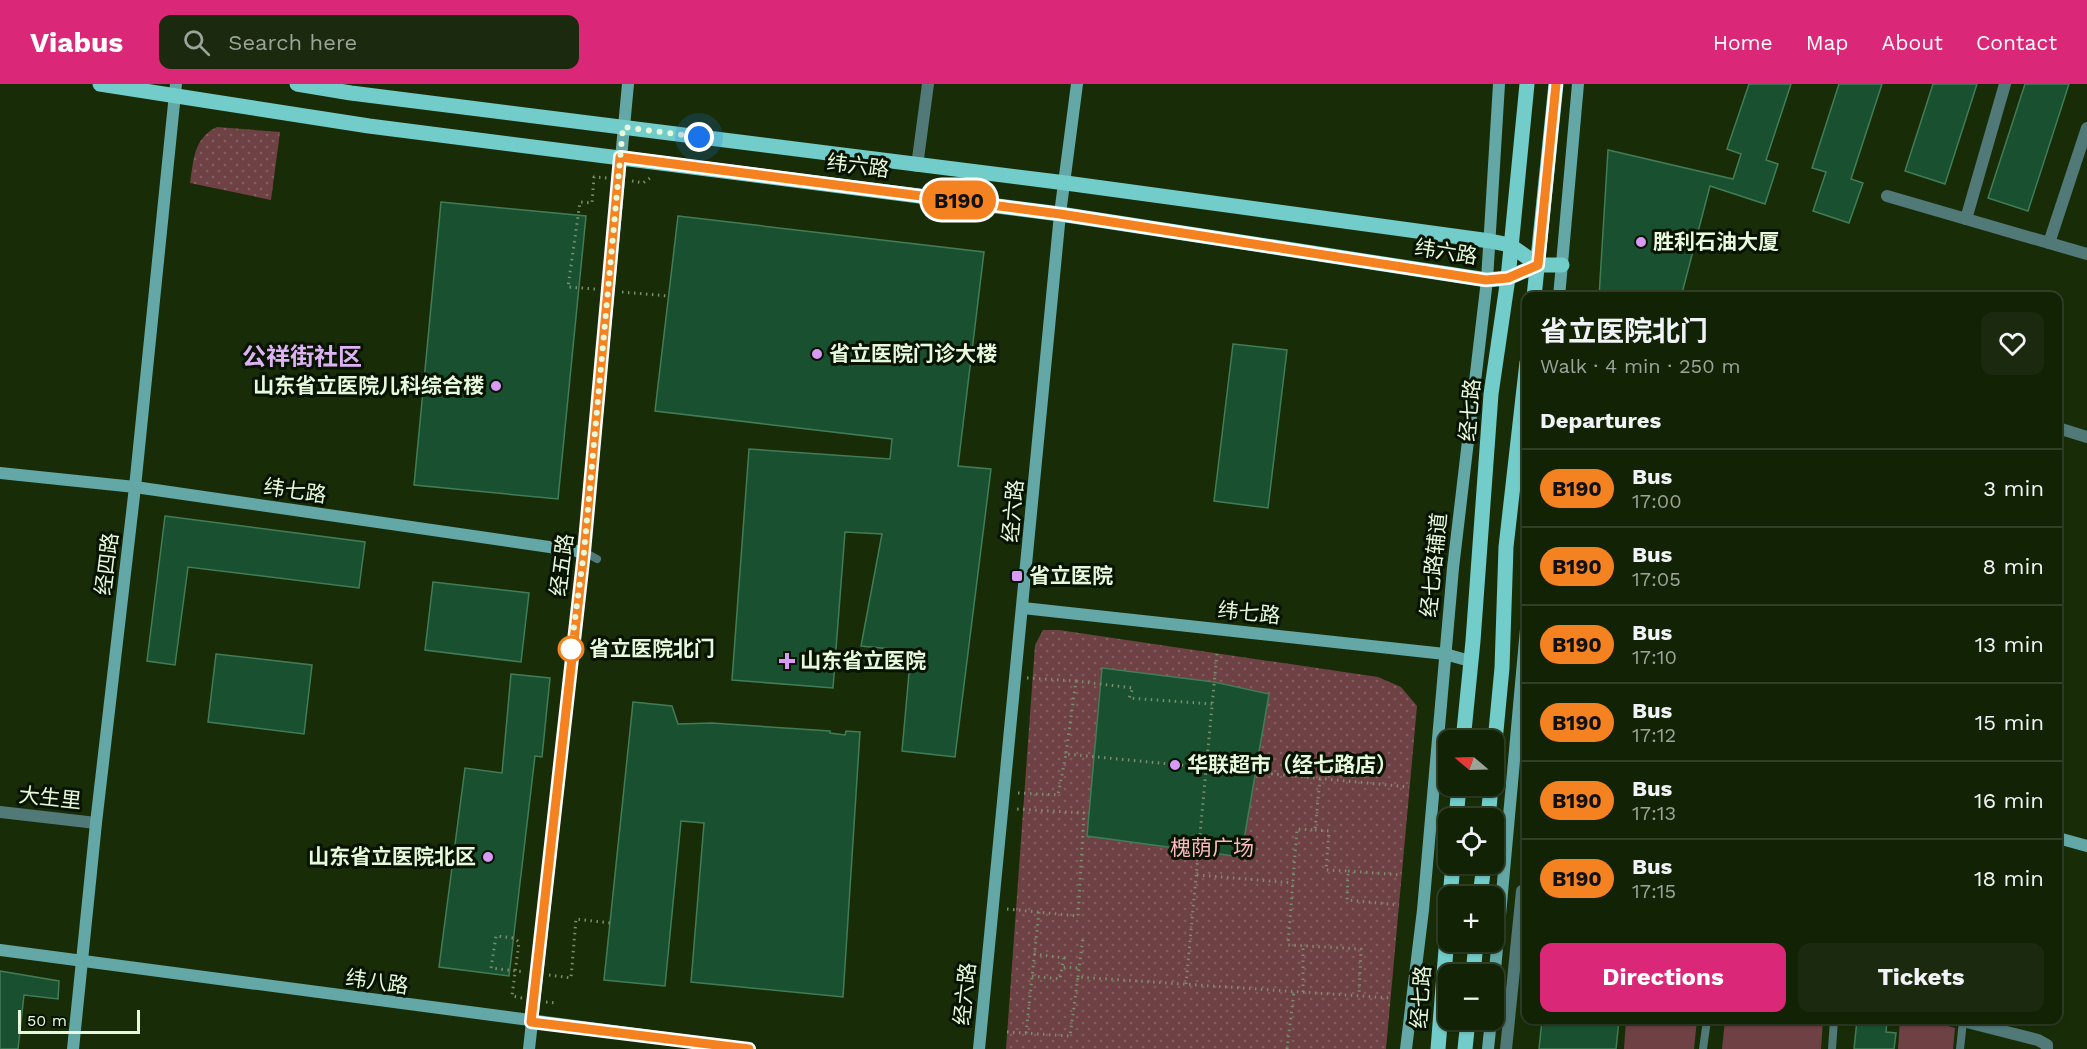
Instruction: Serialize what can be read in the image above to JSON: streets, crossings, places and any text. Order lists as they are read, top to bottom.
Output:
{
  "streets": {
    "main road": ["纬六路", "经七路"],
    "street": [
      "纬七路",
      "经六路",
      "经四路",
      "经五路",
      "经七路辅道",
      "大生里",
      "纬八路"
    ]
  },
  "crossings": [
    ["纬六路", "经七路"],
    ["纬六路", "经六路"],
    ["纬六路", "经四路"],
    ["纬六路", "经五路"],
    ["纬六路", "经七路辅道"],
    ["经七路", "纬七路"],
    ["纬七路", "经六路"],
    ["纬七路", "经四路"],
    ["纬七路", "经五路"],
    ["纬七路", "经七路辅道"],
    ["经四路", "大生里"],
    ["经四路", "纬八路"],
    ["经五路", "纬八路"]
  ],
  "districts": ["公祥街社区"],
  "parks": ["槐荫广场"],
  "places": {
    "other": [
      "胜利石油大厦",
      "省立医院门诊大楼",
      "山东省立医院儿科综合楼",
      "省立医院北门",
      "华联超市（经七路店）",
      "山东省立医院北区"
    ],
    "transit": ["省立医院"],
    "health": ["山东省立医院"]
  },
  "lines": ["bus line B190"],
  "scale_bar": "50 m",
  "north": "left",
  "page": {
    "header": "Viabus",
    "search": "Search here",
    "nav": [
      "Home",
      "Map",
      "About",
      "Contact"
    ],
    "on_map": "B190",
    "heading": [
      ["省立医院北门", "Walk · 4 min · 250 m"],
      "Departures"
    ],
    "list": [
      {
        "mark": "B190",
        "name": "Bus",
        "note": "17:00",
        "value": "3 min"
      },
      {
        "mark": "B190",
        "name": "Bus",
        "note": "17:05",
        "value": "8 min"
      },
      {
        "mark": "B190",
        "name": "Bus",
        "note": "17:10",
        "value": "13 min"
      },
      {
        "mark": "B190",
        "name": "Bus",
        "note": "17:12",
        "value": "15 min"
      },
      {
        "mark": "B190",
        "name": "Bus",
        "note": "17:13",
        "value": "16 min"
      },
      {
        "mark": "B190",
        "name": "Bus",
        "note": "17:15",
        "value": "18 min"
      }
    ],
    "map_buttons": ["+", "−"],
    "buttons": ["Directions", "Tickets"],
    "scale": "50 m"
  }
}
